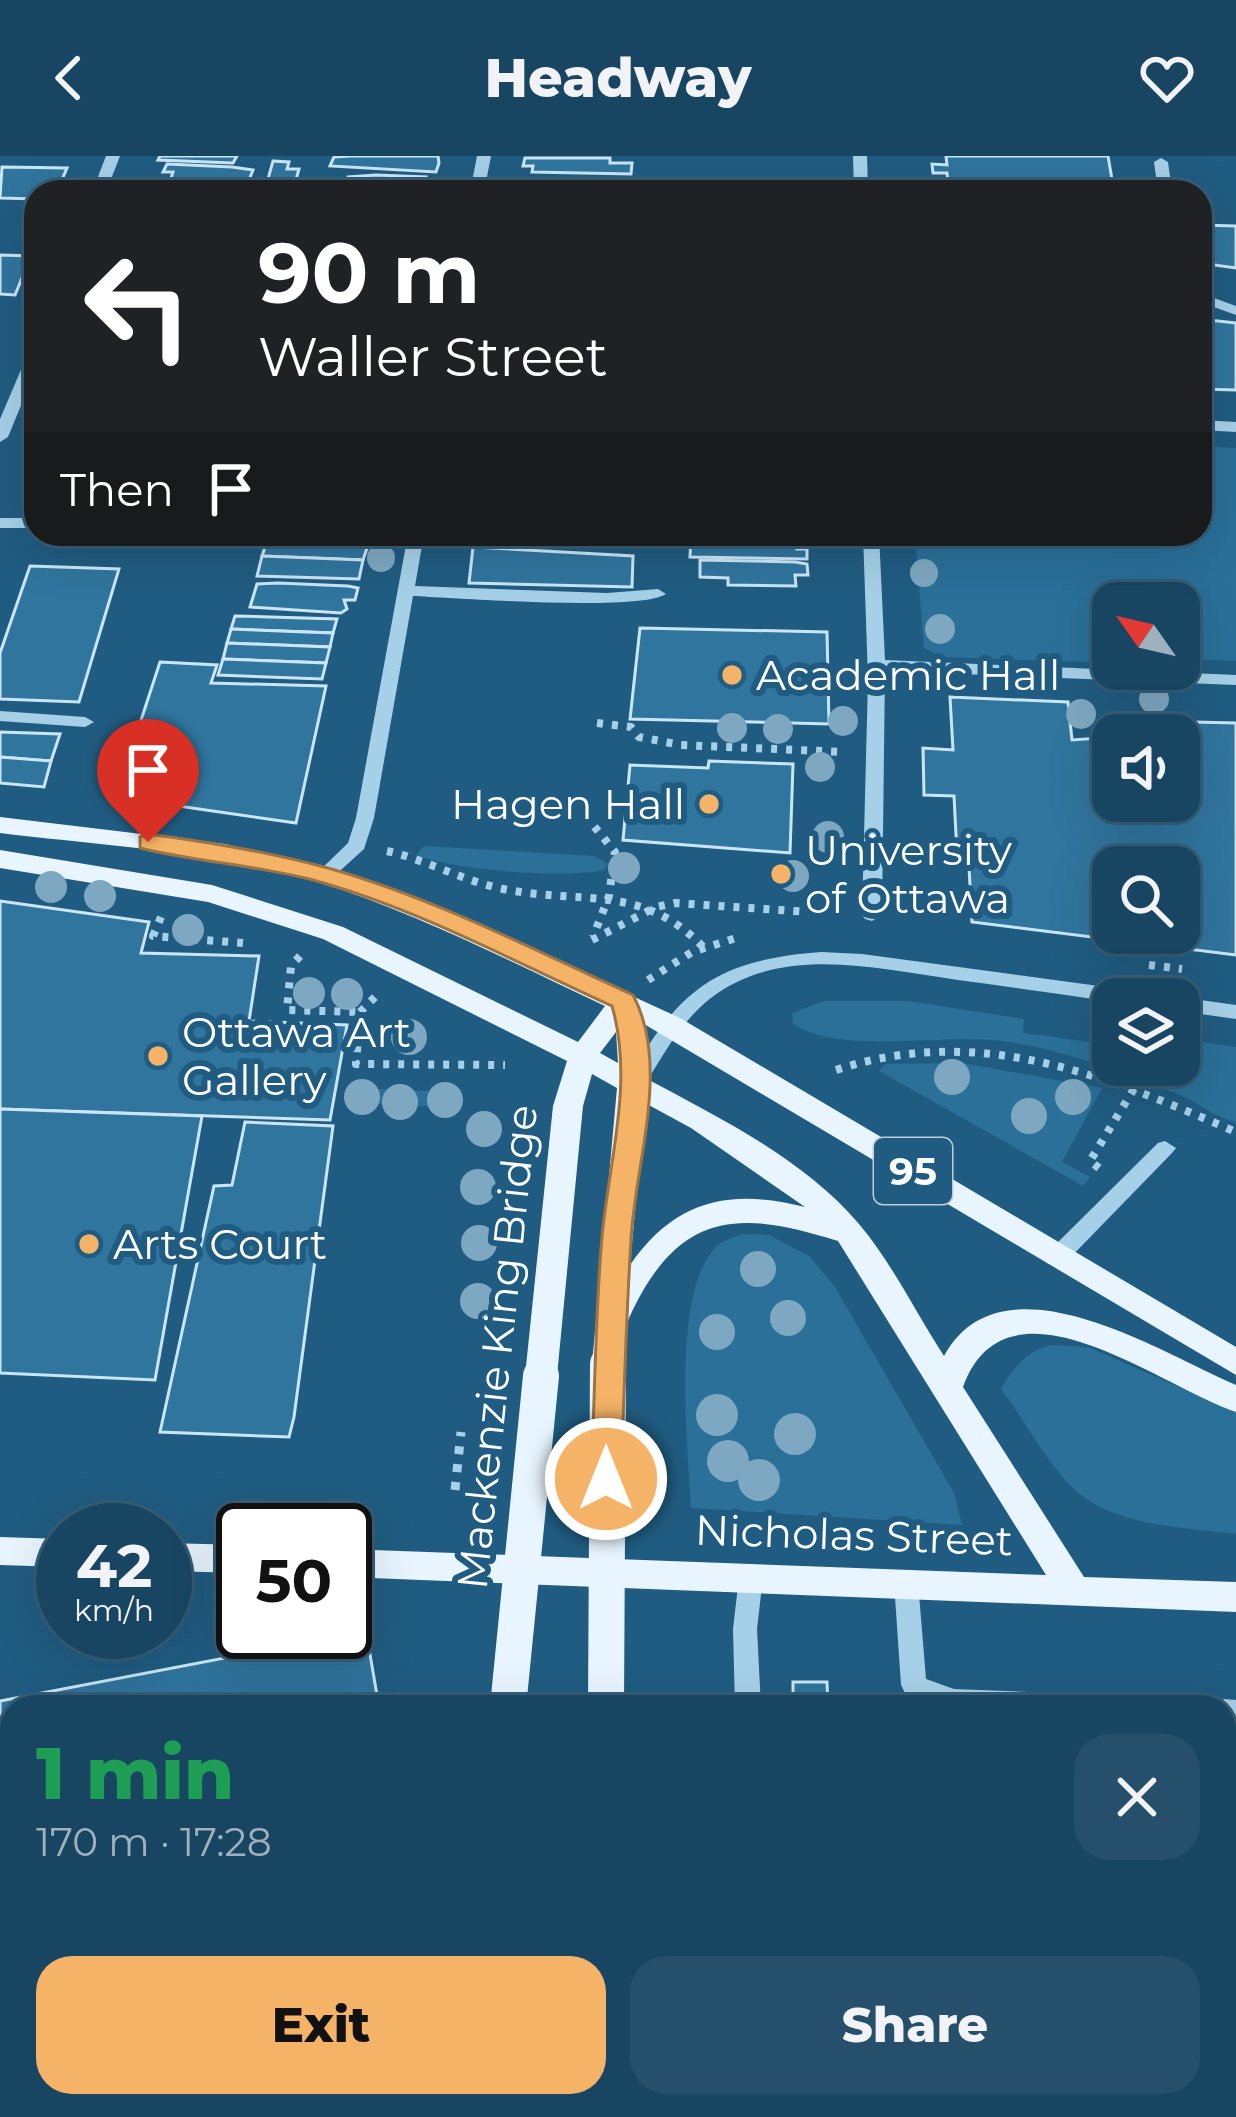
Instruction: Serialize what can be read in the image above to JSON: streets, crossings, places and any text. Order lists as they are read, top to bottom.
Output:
{
  "streets": {
    "main road": ["95", "Mackenzie King Bridge", "Nicholas Street"]
  },
  "crossings": [
    ["Mackenzie King Bridge", "Nicholas Street"]
  ],
  "places": [
    "Academic Hall",
    "Hagen Hall",
    "University of Ottawa",
    "Ottawa Art Gallery",
    "Arts Court"
  ],
  "north": "top left",
  "page": {
    "header": "Headway",
    "turn": ["90 m", "Waller Street"],
    "then": "Then",
    "speed": "42 km/h",
    "limit": "50",
    "heading": ["1 min", "170 m · 17:28"],
    "buttons": ["Exit", "Share"]
  }
}
